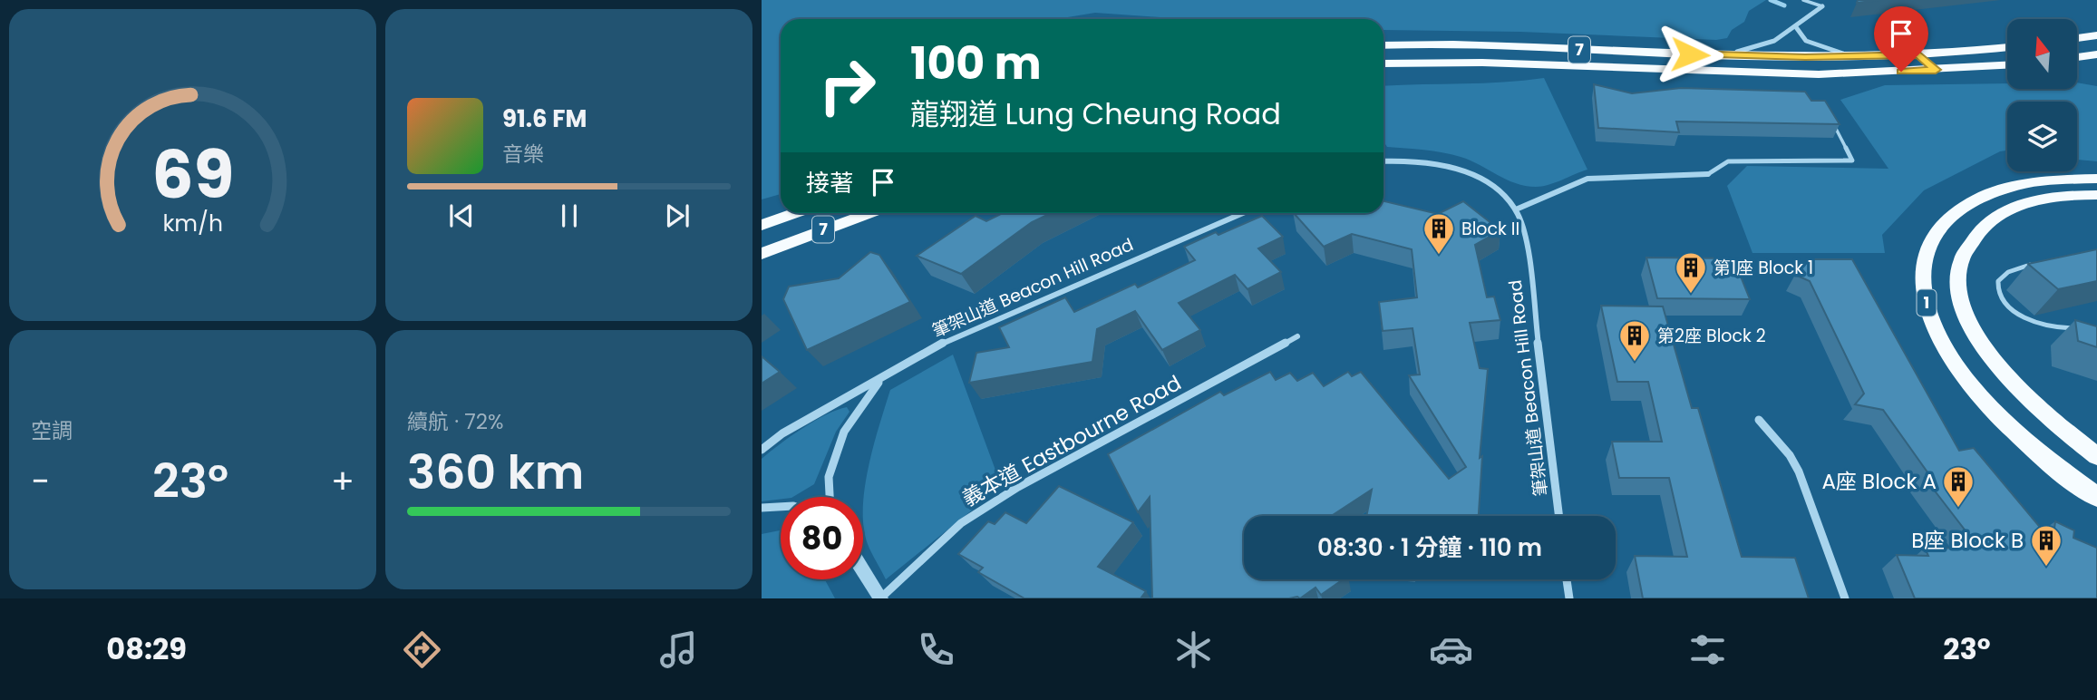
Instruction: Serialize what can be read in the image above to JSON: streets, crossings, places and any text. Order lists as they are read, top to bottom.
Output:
{
  "streets": {
    "highway": ["7", "1"],
    "street": ["筆架山道 Beacon Hill Road", "義本道 Eastbourne Road"]
  },
  "places": {
    "building": [
      "Block II",
      "第1座 Block 1",
      "第2座 Block 2",
      "A座 Block A",
      "B座 Block B"
    ]
  },
  "north": "top",
  "page": {
    "turn": ["100 m", "龍翔道 Lung Cheung Road"],
    "song": ["91.6 FM", "音樂"],
    "then": "接著",
    "tile": [
      "空調",
      ["續航 · 72%", "360 km"]
    ],
    "heat": ["−", "23°", "+"],
    "limit": "80",
    "trip": "08:30 · 1 分鐘 · 110 m",
    "tabs": ["08:29", "23°"],
    "gauge": ["69", "km/h"]
  }
}
